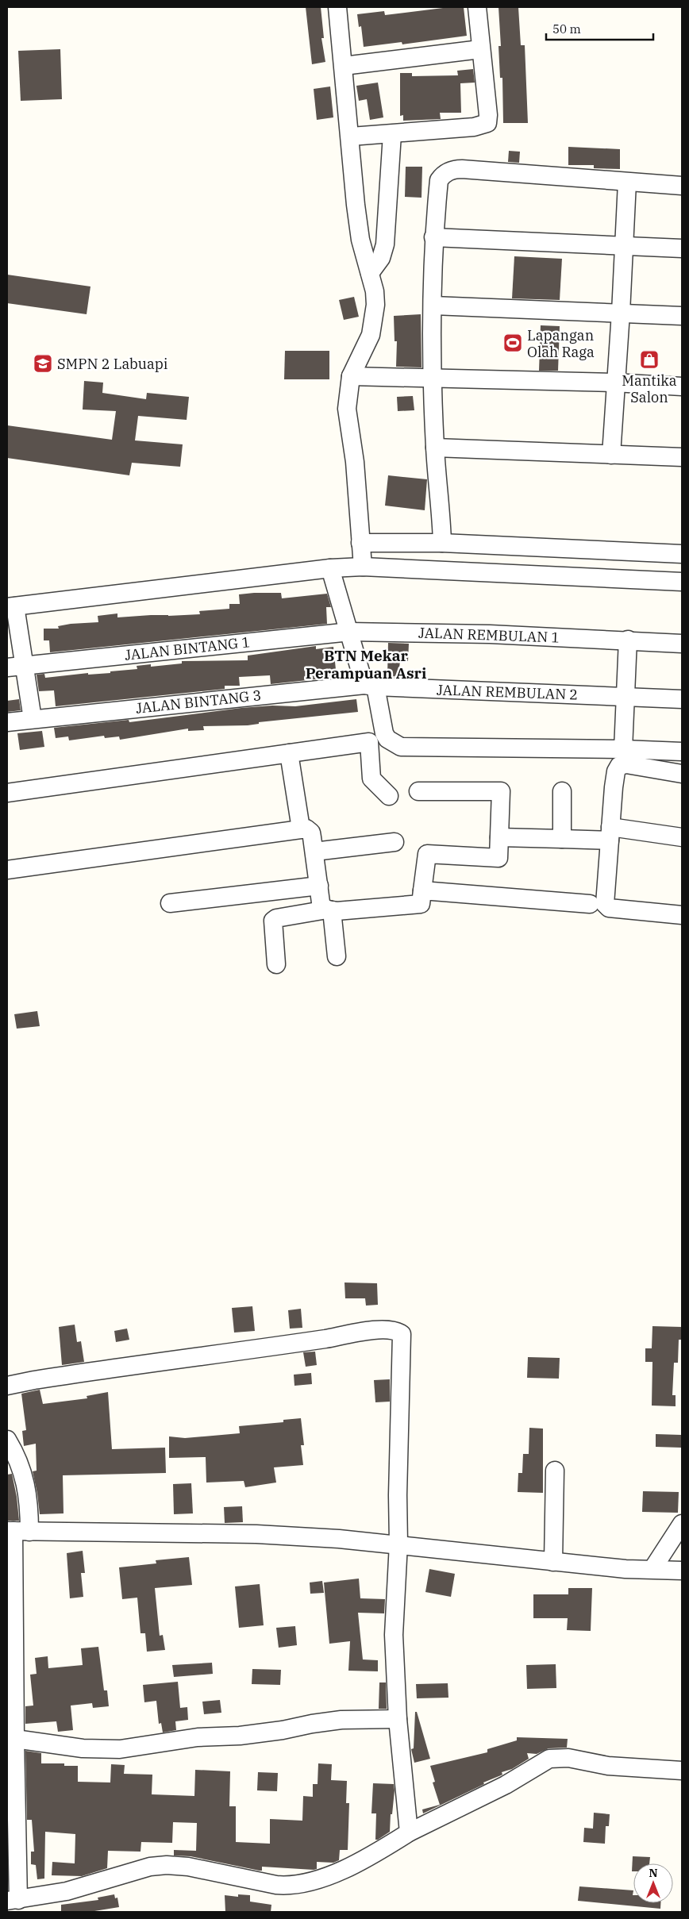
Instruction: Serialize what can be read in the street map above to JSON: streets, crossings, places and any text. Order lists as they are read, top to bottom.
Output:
{
  "streets": {
    "street": [
      "JALAN REMBULAN 1",
      "JALAN BINTANG 1",
      "JALAN REMBULAN 2",
      "JALAN BINTANG 3"
    ]
  },
  "crossings": [
    ["JALAN REMBULAN 1", "JALAN BINTANG 1"],
    ["JALAN REMBULAN 2", "JALAN BINTANG 3"]
  ],
  "districts": ["BTN Mekar Perampuan Asri"],
  "places": {
    "sports": ["Lapangan Olah Raga"],
    "shop": ["Mantika Salon"],
    "school or university": ["SMPN 2 Labuapi"]
  },
  "scale_bar": "50 m",
  "north": "top"
}
